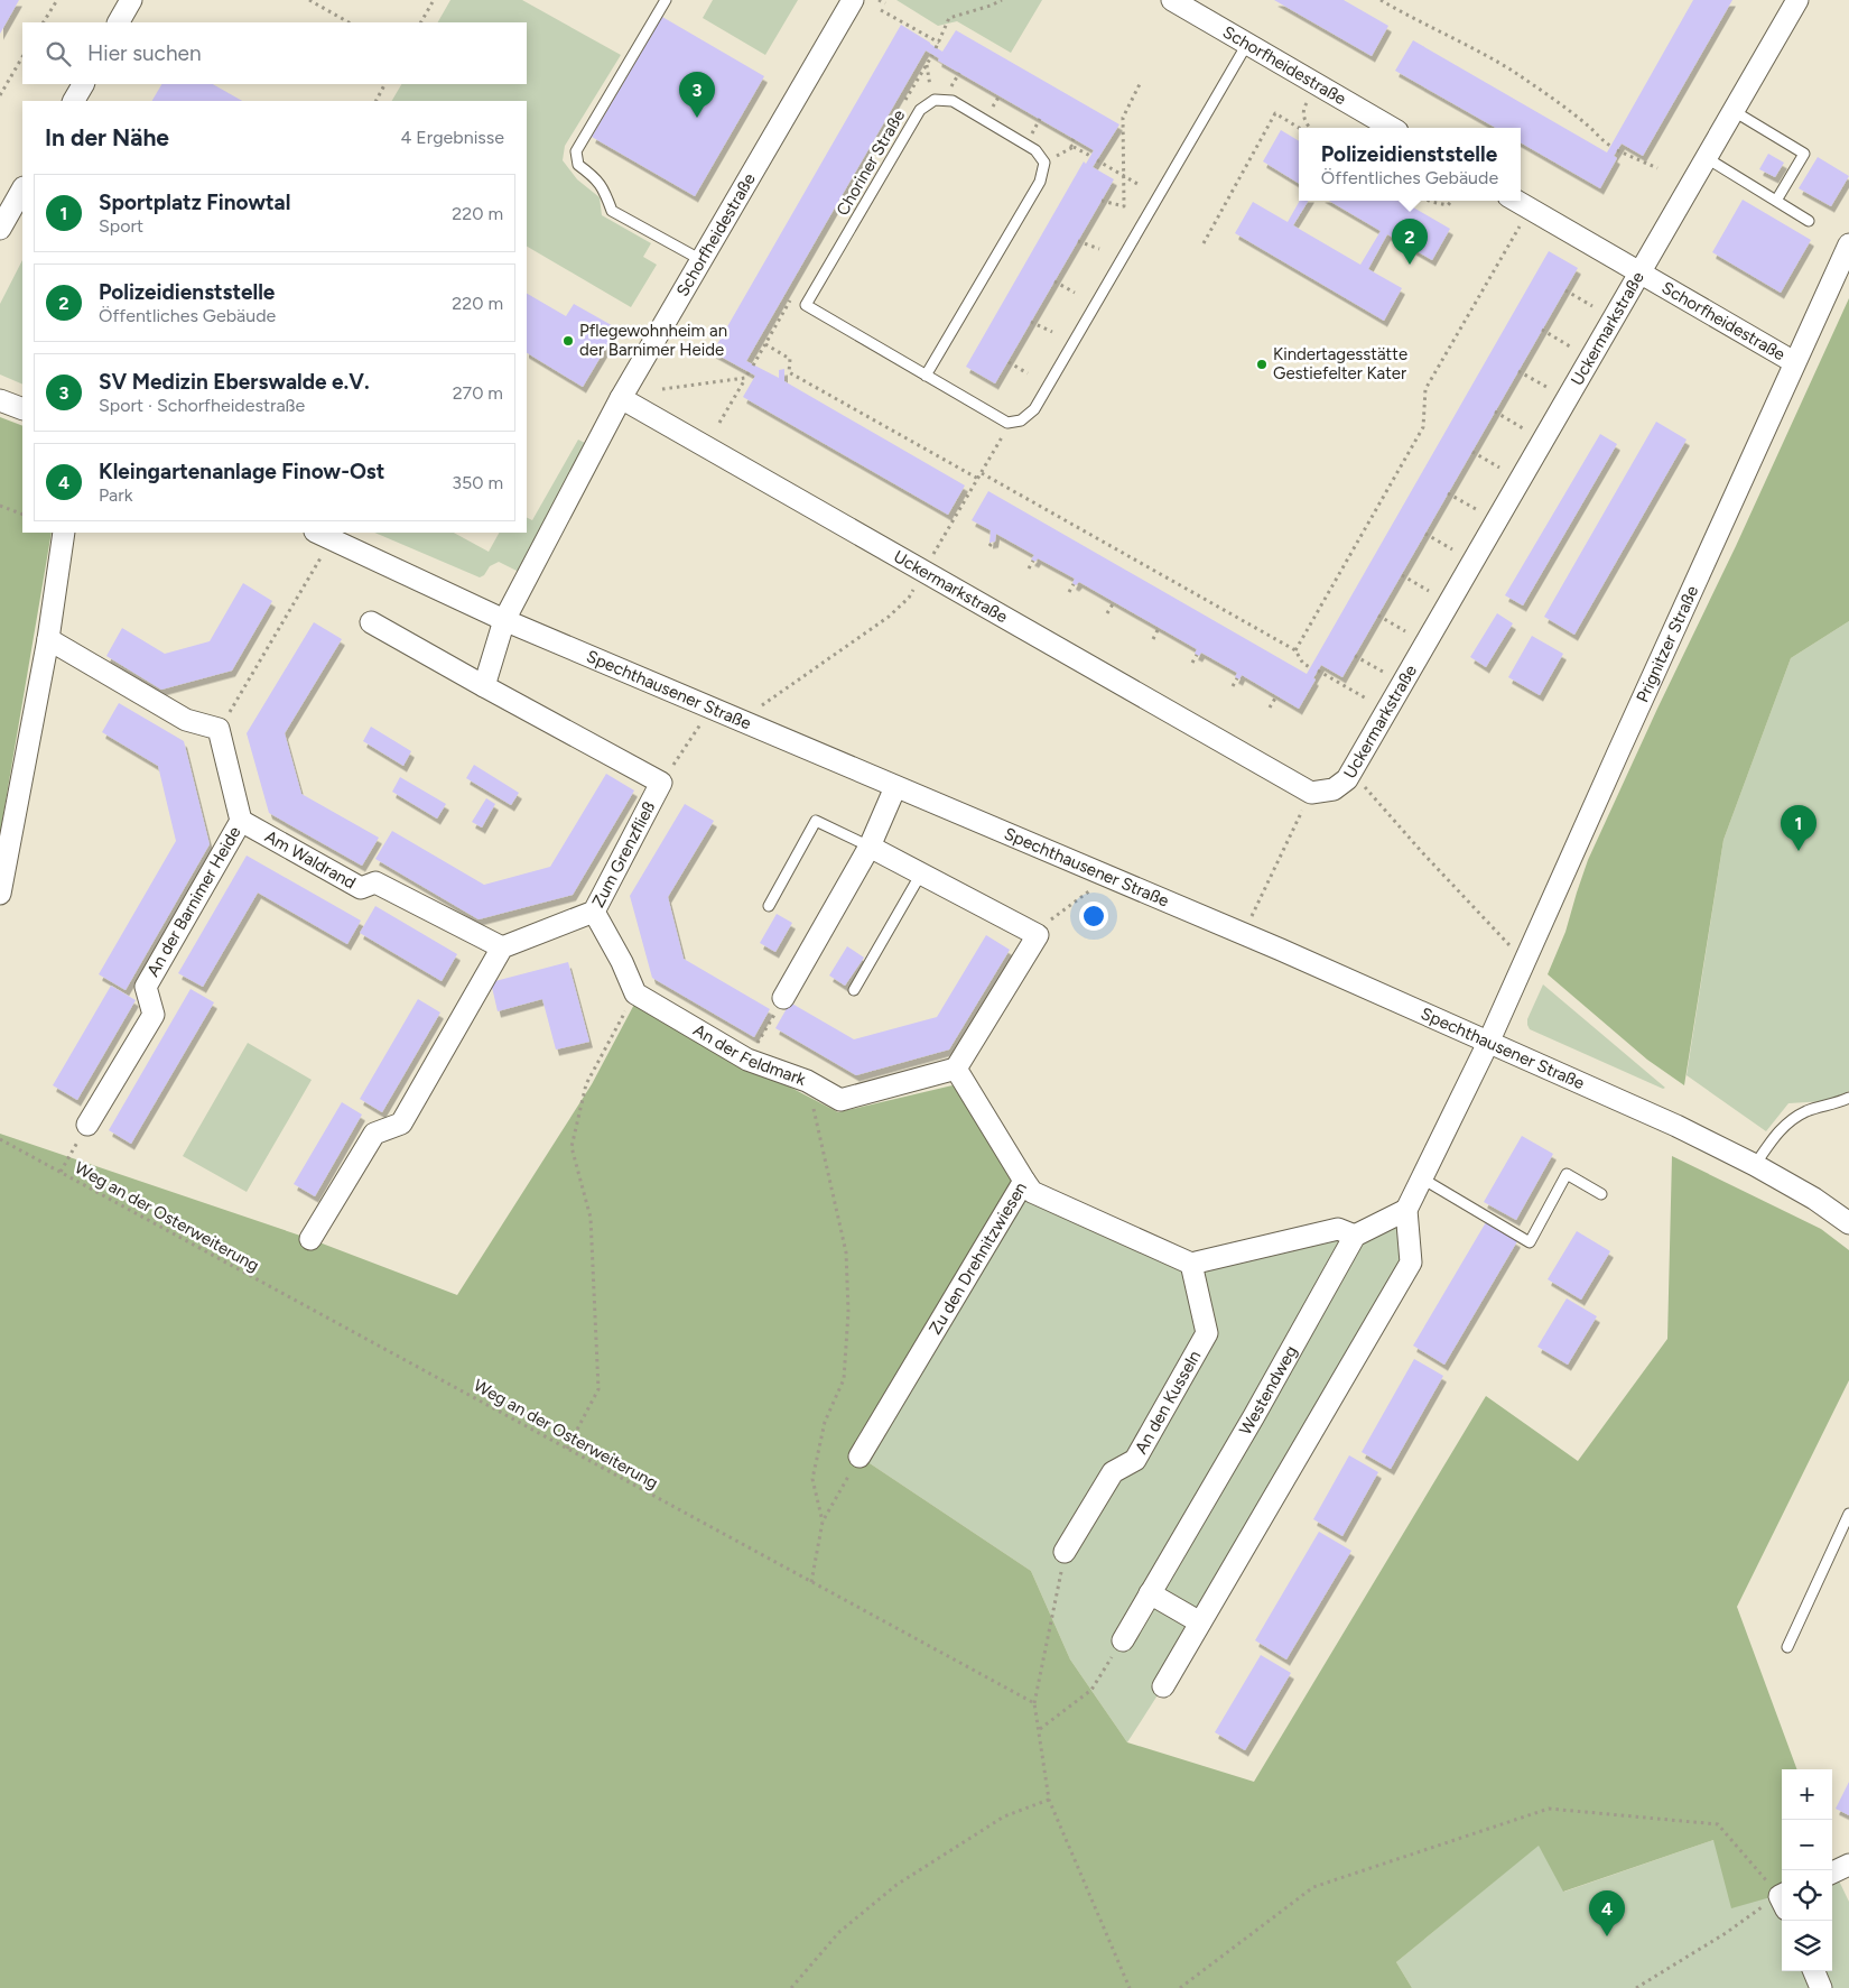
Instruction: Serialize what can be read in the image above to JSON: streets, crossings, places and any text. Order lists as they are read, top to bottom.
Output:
{
  "streets": {
    "street": [
      "Schorfheidestraße",
      "Uckermarkstraße",
      "Prignitzer Straße",
      "Spechthausener Straße",
      "Zum Grenzfließ",
      "Am Waldrand",
      "An der Barnimer Heide",
      "An der Feldmark",
      "Zu den Drehnitzwiesen",
      "Westendweg",
      "An den Kusseln"
    ],
    "lane": ["Choriner Straße"],
    "path": ["Weg an der Osterweiterung"]
  },
  "crossings": [
    ["Schorfheidestraße", "Choriner Straße"],
    ["Schorfheidestraße", "Uckermarkstraße"],
    ["Schorfheidestraße", "Prignitzer Straße"],
    ["Schorfheidestraße", "Spechthausener Straße"],
    ["Prignitzer Straße", "Spechthausener Straße"],
    ["Zum Grenzfließ", "Am Waldrand"],
    ["Am Waldrand", "An der Barnimer Heide"],
    ["An der Feldmark", "Zu den Drehnitzwiesen"]
  ],
  "places": ["Pflegewohnheim an der Barnimer Heide", "Kindertagesstätte Gestiefelter Kater"],
  "page": {
    "search": "Hier suchen",
    "pins": [
      "3",
      "2",
      "1",
      "4"
    ],
    "heading": ["In der Nähe", "4 Ergebnisse"],
    "popup": ["Polizeidienststelle", "Öffentliches Gebäude"],
    "list": [
      {
        "mark": "1",
        "name": "Sportplatz Finowtal",
        "note": "Sport",
        "value": "220 m"
      },
      {
        "mark": "2",
        "name": "Polizeidienststelle",
        "note": "Öffentliches Gebäude",
        "value": "220 m"
      },
      {
        "mark": "3",
        "name": "SV Medizin Eberswalde e.V.",
        "note": "Sport · Schorfheidestraße",
        "value": "270 m"
      },
      {
        "mark": "4",
        "name": "Kleingartenanlage Finow-Ost",
        "note": "Park",
        "value": "350 m"
      }
    ],
    "map_buttons": ["+", "−"]
  }
}
